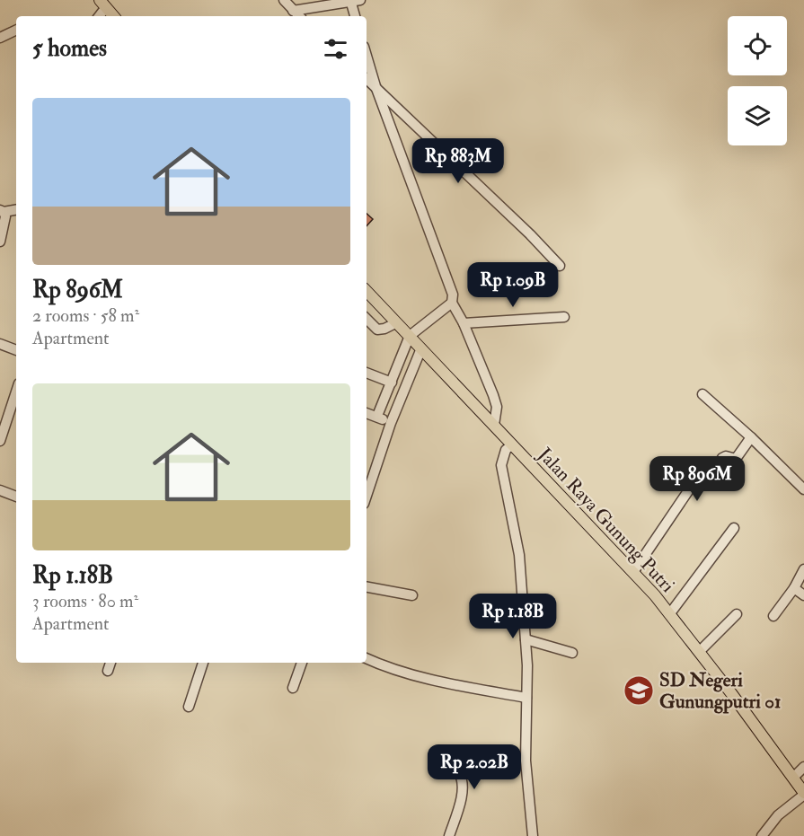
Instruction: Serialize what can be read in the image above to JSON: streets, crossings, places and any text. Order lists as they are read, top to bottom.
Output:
{
  "streets": {
    "main road": ["Jalan Raya Gunung Putri"]
  },
  "places": {
    "school or university": ["SD Negeri Gunungputri 01"]
  },
  "page": {
    "heading": "5 homes",
    "list": [
      {
        "name": "Rp 896M",
        "note": "2 rooms · 58 m² · Apartment"
      },
      {
        "name": "Rp 1.18B",
        "note": "3 rooms · 80 m² · Apartment"
      }
    ],
    "price": [
      "Rp 883M",
      "Rp 1.09B",
      "Rp 896M",
      "Rp 1.18B",
      "Rp 2.02B"
    ]
  }
}
